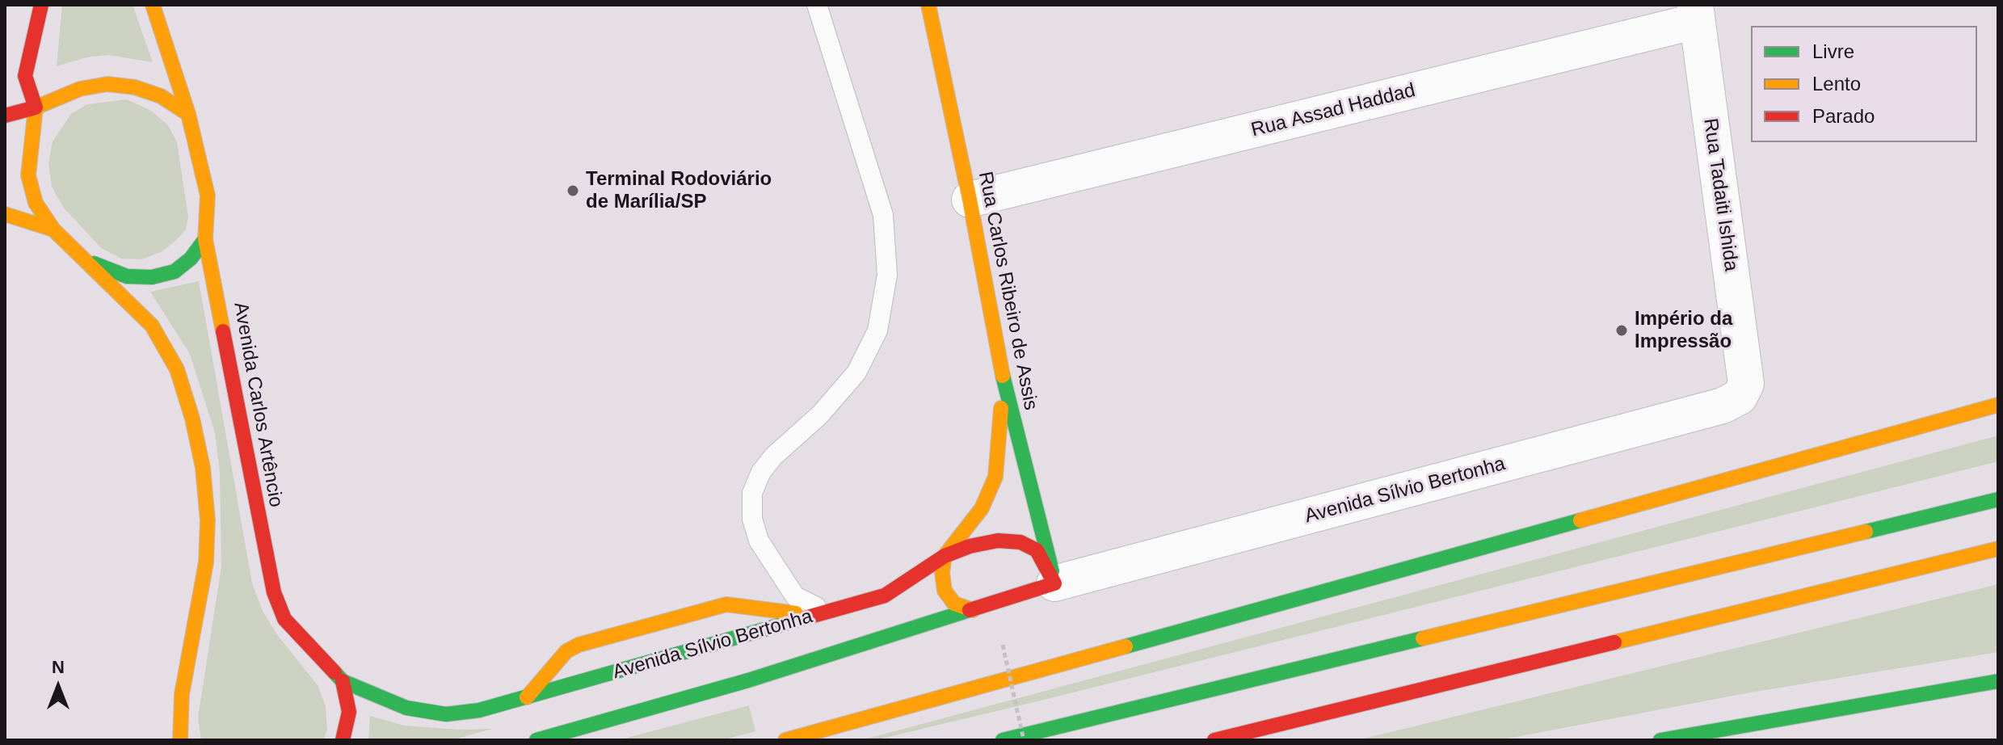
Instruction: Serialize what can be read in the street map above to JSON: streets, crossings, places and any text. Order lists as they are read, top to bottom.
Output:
{
  "streets": {
    "main road": ["Rua Carlos Ribeiro de Assis", "Avenida Carlos Artêncio", "Avenida Sílvio Bertonha"],
    "street": ["Rua Assad Haddad", "Rua Tadaiti Ishida"]
  },
  "crossings": [
    ["Rua Assad Haddad", "Rua Tadaiti Ishida"],
    ["Rua Assad Haddad", "Rua Carlos Ribeiro de Assis"],
    ["Rua Tadaiti Ishida", "Avenida Sílvio Bertonha"],
    ["Rua Carlos Ribeiro de Assis", "Avenida Sílvio Bertonha"],
    ["Avenida Carlos Artêncio", "Avenida Sílvio Bertonha"]
  ],
  "places": ["Terminal Rodoviário de Marília/SP", "Império da Impressão"],
  "legend": ["Livre", "Lento", "Parado"],
  "north": "top"
}
